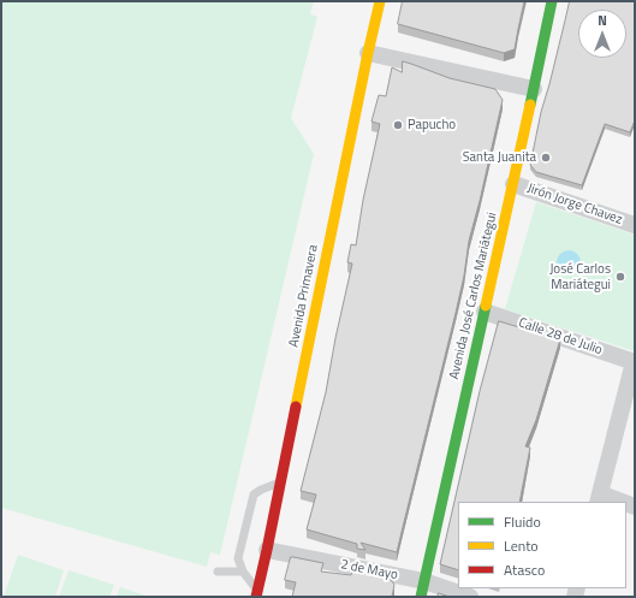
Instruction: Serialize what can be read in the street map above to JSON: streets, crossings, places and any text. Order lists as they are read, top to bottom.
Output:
{
  "streets": {
    "street": [
      "Jirón Jorge Chavez",
      "Avenida Primavera",
      "Avenida José Carlos Mariátegui",
      "Calle 28 de Julio",
      "2 de Mayo"
    ]
  },
  "crossings": [
    ["Jirón Jorge Chavez", "Avenida José Carlos Mariátegui"],
    ["Avenida Primavera", "2 de Mayo"],
    ["Avenida José Carlos Mariátegui", "Calle 28 de Julio"],
    ["Avenida José Carlos Mariátegui", "2 de Mayo"]
  ],
  "places": ["Papucho", "Santa Juanita", "José Carlos Mariátegui"],
  "legend": ["Fluido", "Lento", "Atasco"],
  "north": "top"
}
